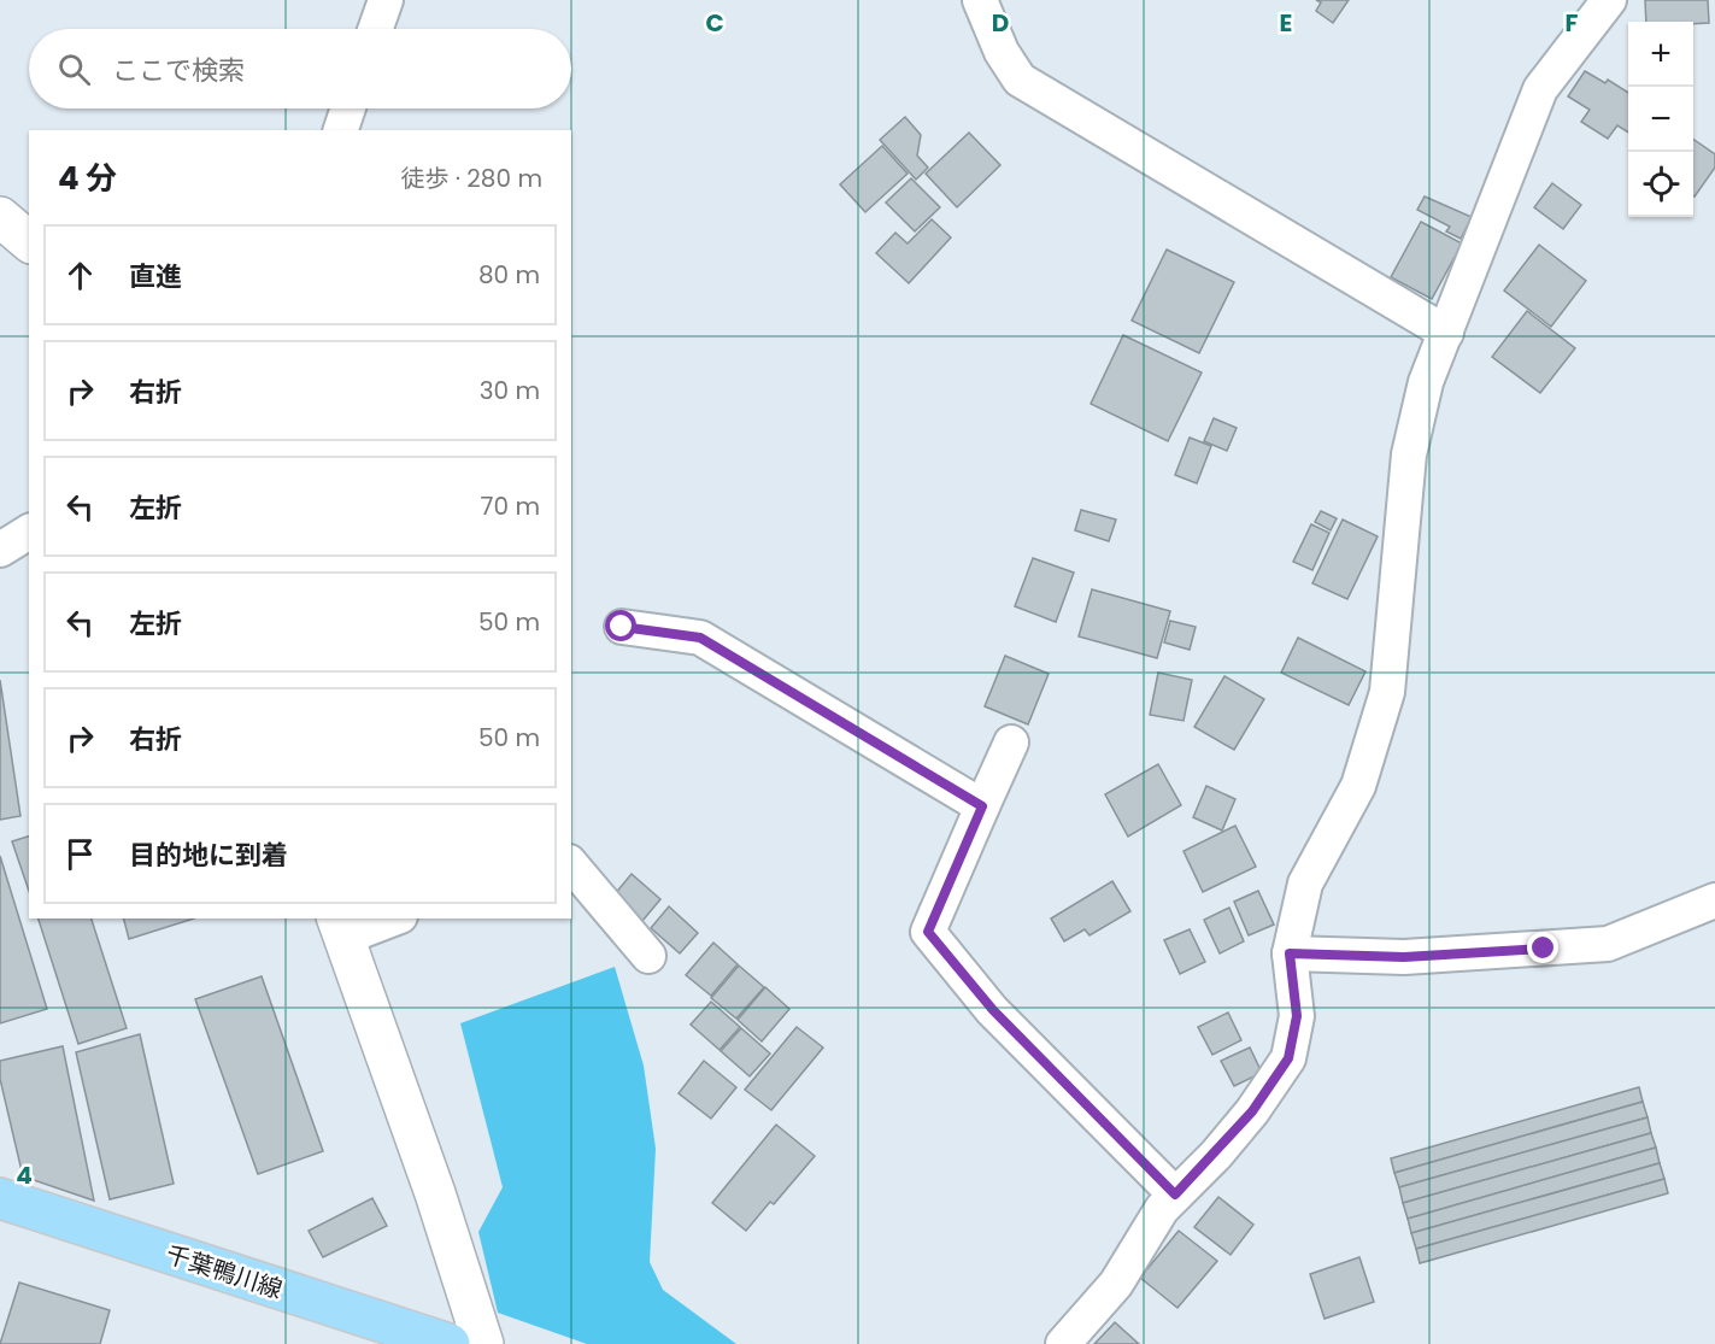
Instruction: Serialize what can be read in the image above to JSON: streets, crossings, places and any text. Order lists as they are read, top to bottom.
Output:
{
  "streets": {
    "main road": ["千葉鴨川線"]
  },
  "page": {
    "map_buttons": ["+", "−"],
    "search": "ここで検索",
    "heading": ["4 分", "徒歩 · 280 m"],
    "list": [
      ["直進", "80 m"],
      ["右折", "30 m"],
      ["左折", "70 m"],
      ["左折", "50 m"],
      ["右折", "50 m"],
      "目的地に到着"
    ]
  },
  "grid": {
    "columns": [
      "C",
      "D",
      "E",
      "F"
    ],
    "rows": ["4"]
  }
}
